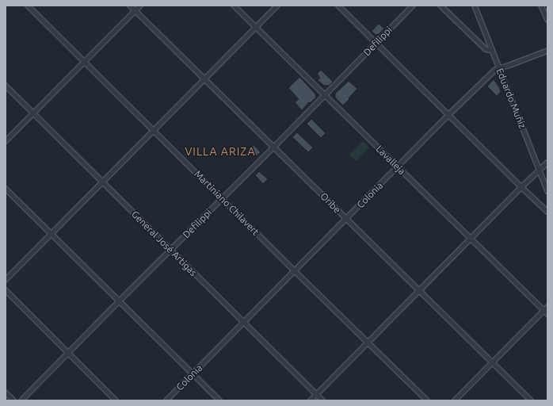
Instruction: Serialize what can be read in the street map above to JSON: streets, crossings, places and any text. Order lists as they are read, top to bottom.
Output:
{
  "streets": {
    "street": [
      "Defilippi",
      "Eduardo Muñiz",
      "Lavalleja",
      "Colonia",
      "Martiniano Chilavert",
      "Oribe",
      "General José Artigas"
    ]
  },
  "crossings": [
    ["Defilippi", "Lavalleja"],
    ["Defilippi", "Martiniano Chilavert"],
    ["Defilippi", "Oribe"],
    ["Defilippi", "General José Artigas"],
    ["Eduardo Muñiz", "Colonia"],
    ["Lavalleja", "Colonia"],
    ["Colonia", "Martiniano Chilavert"],
    ["Colonia", "Oribe"],
    ["Colonia", "General José Artigas"]
  ],
  "districts": ["VILLA ARIZA"]
}
